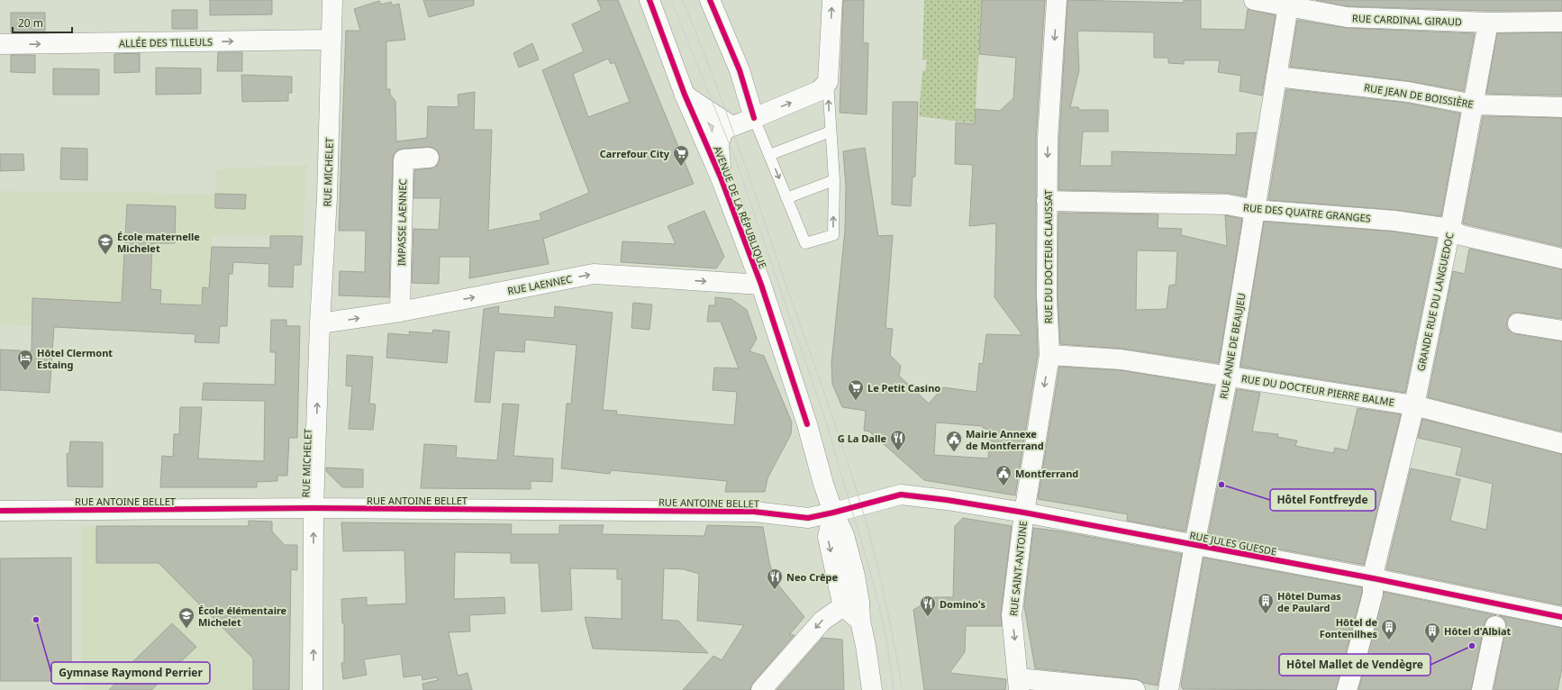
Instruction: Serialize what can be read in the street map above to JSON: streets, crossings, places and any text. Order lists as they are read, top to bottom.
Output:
{
  "streets": {
    "street": [
      "RUE CARDINAL GIRAUD",
      "ALLÉE DES TILLEULS",
      "RUE JEAN DE BOISSIÈRE",
      "RUE MICHELET",
      "AVENUE DE LA RÉPUBLIQUE",
      "RUE DES QUATRE GRANGES",
      "IMPASSE LAENNEC",
      "RUE DU DOCTEUR CLAUSSAT",
      "RUE LAENNEC",
      "GRANDE RUE DU LANGUEDOC",
      "RUE ANNE DE BEAUJEU",
      "RUE DU DOCTEUR PIERRE BALME",
      "RUE ANTOINE BELLET",
      "RUE JULES GUESDE",
      "RUE SAINT-ANTOINE"
    ]
  },
  "crossings": [
    ["RUE CARDINAL GIRAUD", "GRANDE RUE DU LANGUEDOC"],
    ["RUE CARDINAL GIRAUD", "RUE ANNE DE BEAUJEU"],
    ["ALLÉE DES TILLEULS", "RUE MICHELET"],
    ["RUE JEAN DE BOISSIÈRE", "GRANDE RUE DU LANGUEDOC"],
    ["RUE JEAN DE BOISSIÈRE", "RUE ANNE DE BEAUJEU"],
    ["RUE MICHELET", "RUE LAENNEC"],
    ["RUE MICHELET", "RUE ANTOINE BELLET"],
    ["AVENUE DE LA RÉPUBLIQUE", "RUE LAENNEC"],
    ["AVENUE DE LA RÉPUBLIQUE", "RUE ANTOINE BELLET"],
    ["RUE DES QUATRE GRANGES", "RUE DU DOCTEUR CLAUSSAT"],
    ["RUE DES QUATRE GRANGES", "GRANDE RUE DU LANGUEDOC"],
    ["RUE DES QUATRE GRANGES", "RUE ANNE DE BEAUJEU"],
    ["IMPASSE LAENNEC", "RUE LAENNEC"],
    ["RUE DU DOCTEUR CLAUSSAT", "RUE DU DOCTEUR PIERRE BALME"],
    ["RUE DU DOCTEUR CLAUSSAT", "RUE JULES GUESDE"],
    ["RUE DU DOCTEUR CLAUSSAT", "RUE SAINT-ANTOINE"],
    ["GRANDE RUE DU LANGUEDOC", "RUE DU DOCTEUR PIERRE BALME"],
    ["GRANDE RUE DU LANGUEDOC", "RUE JULES GUESDE"],
    ["RUE ANNE DE BEAUJEU", "RUE DU DOCTEUR PIERRE BALME"],
    ["RUE ANNE DE BEAUJEU", "RUE JULES GUESDE"],
    ["RUE ANTOINE BELLET", "RUE JULES GUESDE"],
    ["RUE JULES GUESDE", "RUE SAINT-ANTOINE"]
  ],
  "one_way": [
    "ALLÉE DES TILLEULS",
    "RUE MICHELET",
    "RUE DU DOCTEUR CLAUSSAT",
    "RUE LAENNEC",
    "RUE SAINT-ANTOINE"
  ],
  "places": {
    "supermarket": ["Carrefour City", "Le Petit Casino"],
    "school or university": ["École maternelle Michelet", "École élémentaire Michelet"],
    "hotel": ["Hôtel Clermont Estaing"],
    "restaurant": ["G La Dalle", "Neo Crêpe", "Domino's"],
    "public building": ["Mairie Annexe de Montferrand", "Montferrand"],
    "other": ["Hôtel Fontfreyde", "Gymnase Raymond Perrier", "Hôtel Mallet de Vendègre"],
    "building": ["Hôtel Dumas de Paulard", "Hôtel de Fontenilhes", "Hôtel d'Albiat"]
  },
  "scale_bar": "20 m"
}
